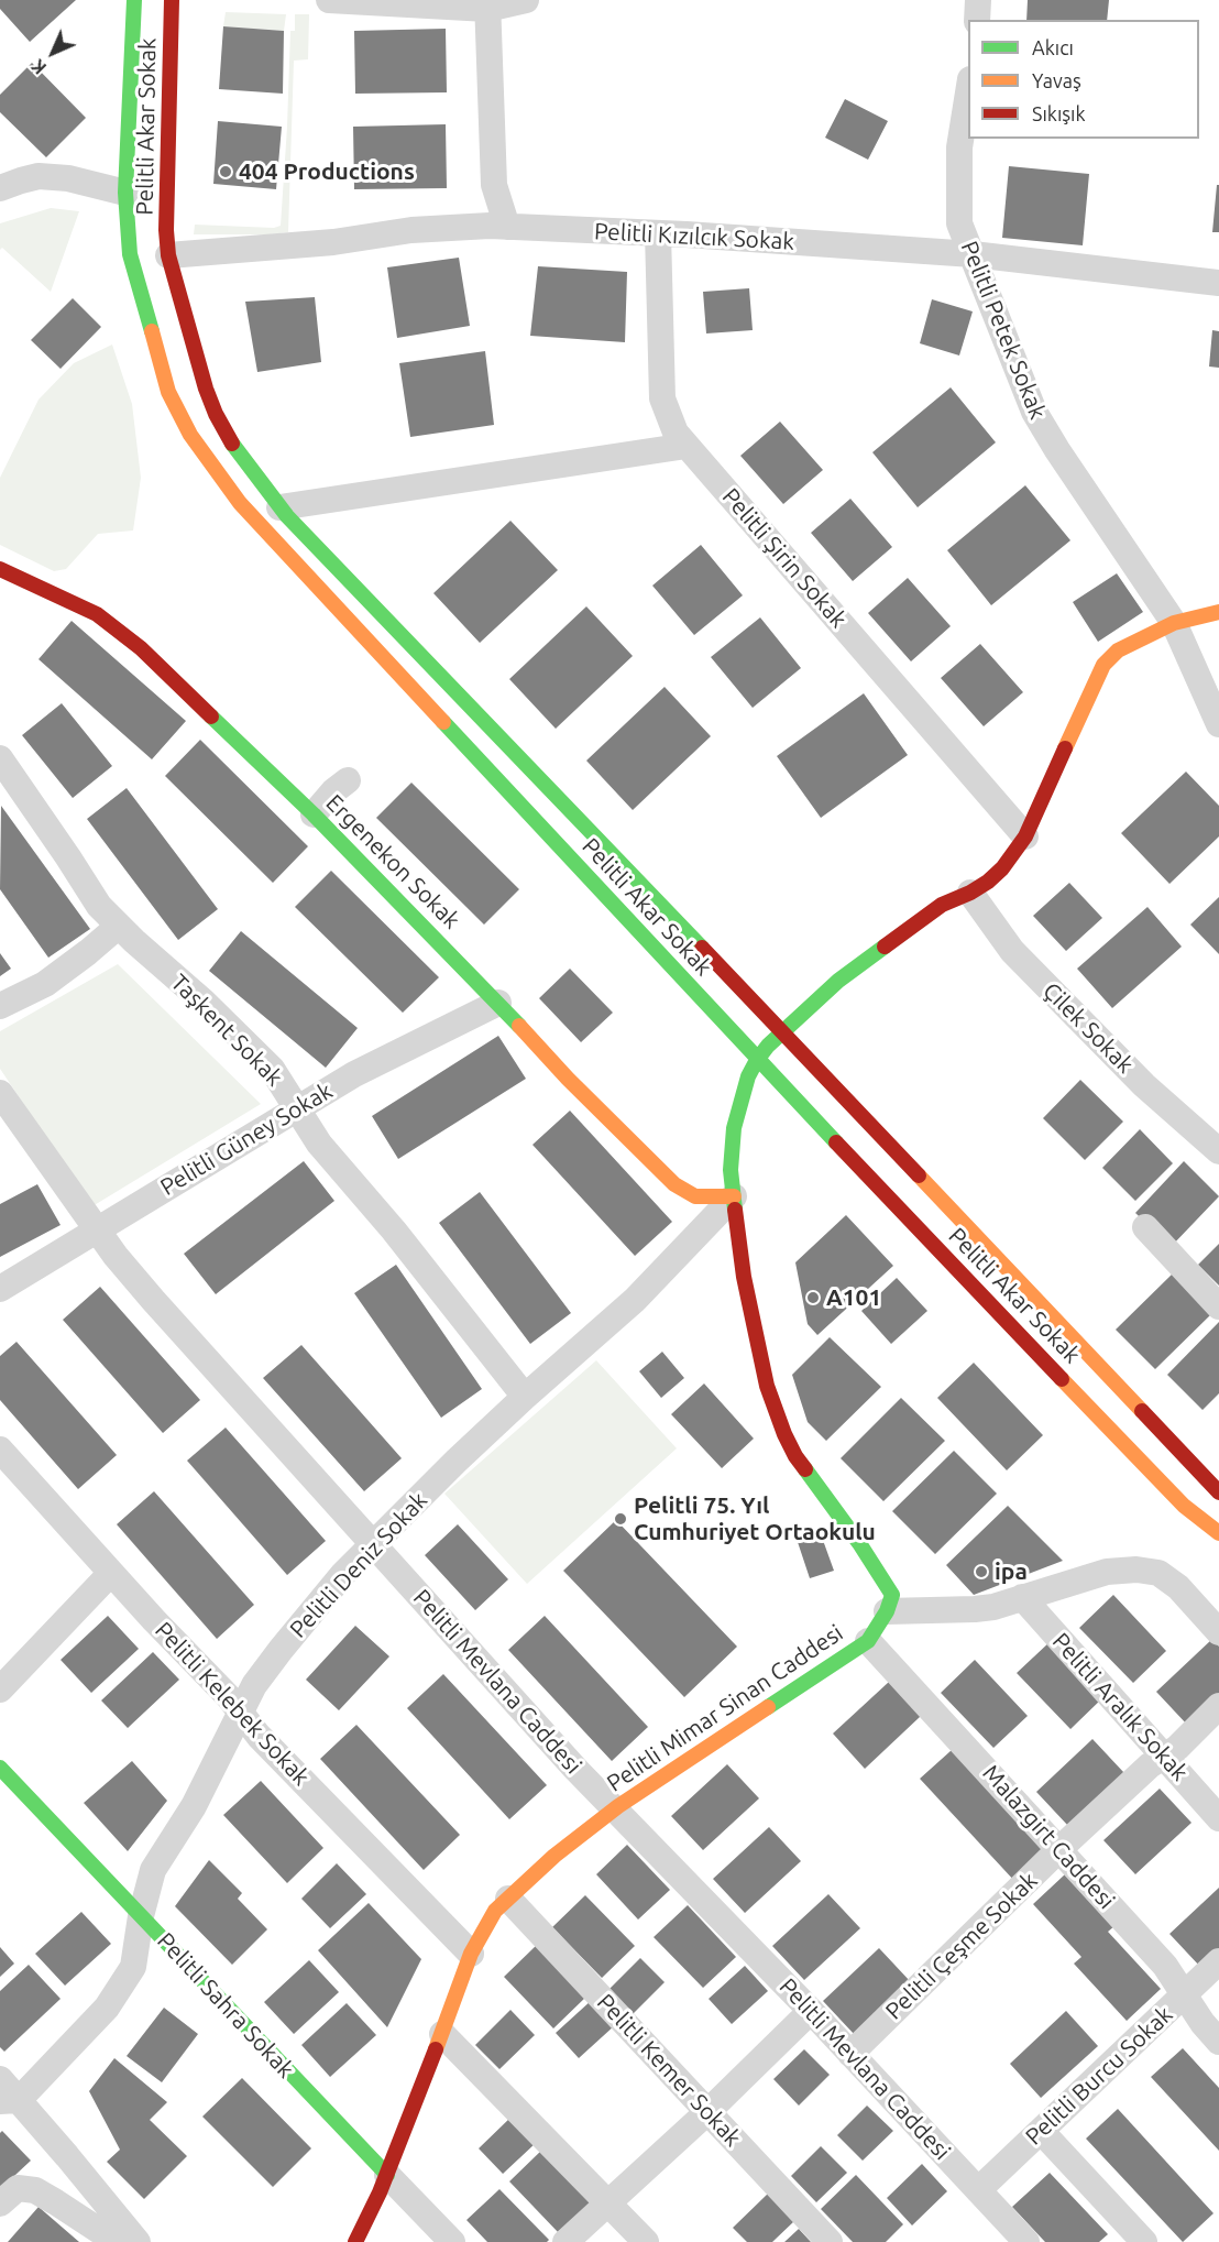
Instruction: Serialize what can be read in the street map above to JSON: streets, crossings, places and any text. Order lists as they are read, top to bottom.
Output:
{
  "streets": {
    "main road": [
      "Pelitli Akar Sokak",
      "Ergenekon Sokak",
      "Pelitli Mimar Sinan Caddesi",
      "Pelitli Sahra Sokak"
    ],
    "street": [
      "Pelitli Kızılcık Sokak",
      "Pelitli Petek Sokak",
      "Pelitli Şirin Sokak",
      "Çilek Sokak",
      "Taşkent Sokak",
      "Pelitli Güney Sokak",
      "Pelitli Deniz Sokak",
      "Pelitli Mevlana Caddesi",
      "Pelitli Kelebek Sokak",
      "Pelitli Aralık Sokak",
      "Malazgirt Caddesi",
      "Pelitli Çeşme Sokak",
      "Pelitli Kemer Sokak",
      "Pelitli Burcu Sokak"
    ]
  },
  "crossings": [
    ["Pelitli Akar Sokak", "Pelitli Kızılcık Sokak"],
    ["Pelitli Kızılcık Sokak", "Pelitli Petek Sokak"],
    ["Pelitli Kızılcık Sokak", "Pelitli Şirin Sokak"],
    ["Ergenekon Sokak", "Pelitli Güney Sokak"],
    ["Ergenekon Sokak", "Pelitli Deniz Sokak"],
    ["Taşkent Sokak", "Pelitli Güney Sokak"],
    ["Taşkent Sokak", "Pelitli Deniz Sokak"],
    ["Pelitli Güney Sokak", "Pelitli Mevlana Caddesi"],
    ["Pelitli Deniz Sokak", "Pelitli Mevlana Caddesi"],
    ["Pelitli Deniz Sokak", "Pelitli Kelebek Sokak"],
    ["Pelitli Deniz Sokak", "Pelitli Sahra Sokak"],
    ["Pelitli Mevlana Caddesi", "Pelitli Mimar Sinan Caddesi"],
    ["Pelitli Mevlana Caddesi", "Pelitli Çeşme Sokak"],
    ["Pelitli Mevlana Caddesi", "Pelitli Burcu Sokak"],
    ["Pelitli Kelebek Sokak", "Pelitli Mimar Sinan Caddesi"],
    ["Pelitli Aralık Sokak", "Pelitli Çeşme Sokak"],
    ["Pelitli Mimar Sinan Caddesi", "Malazgirt Caddesi"],
    ["Pelitli Mimar Sinan Caddesi", "Pelitli Sahra Sokak"],
    ["Pelitli Mimar Sinan Caddesi", "Pelitli Kemer Sokak"],
    ["Malazgirt Caddesi", "Pelitli Çeşme Sokak"],
    ["Malazgirt Caddesi", "Pelitli Burcu Sokak"]
  ],
  "places": [
    "404 Productions",
    "A101",
    "Pelitli 75. Yıl Cumhuriyet Ortaokulu",
    "ipa"
  ],
  "legend": ["Akıcı", "Yavaş", "Sıkışık"],
  "north": "bottom left"
}
